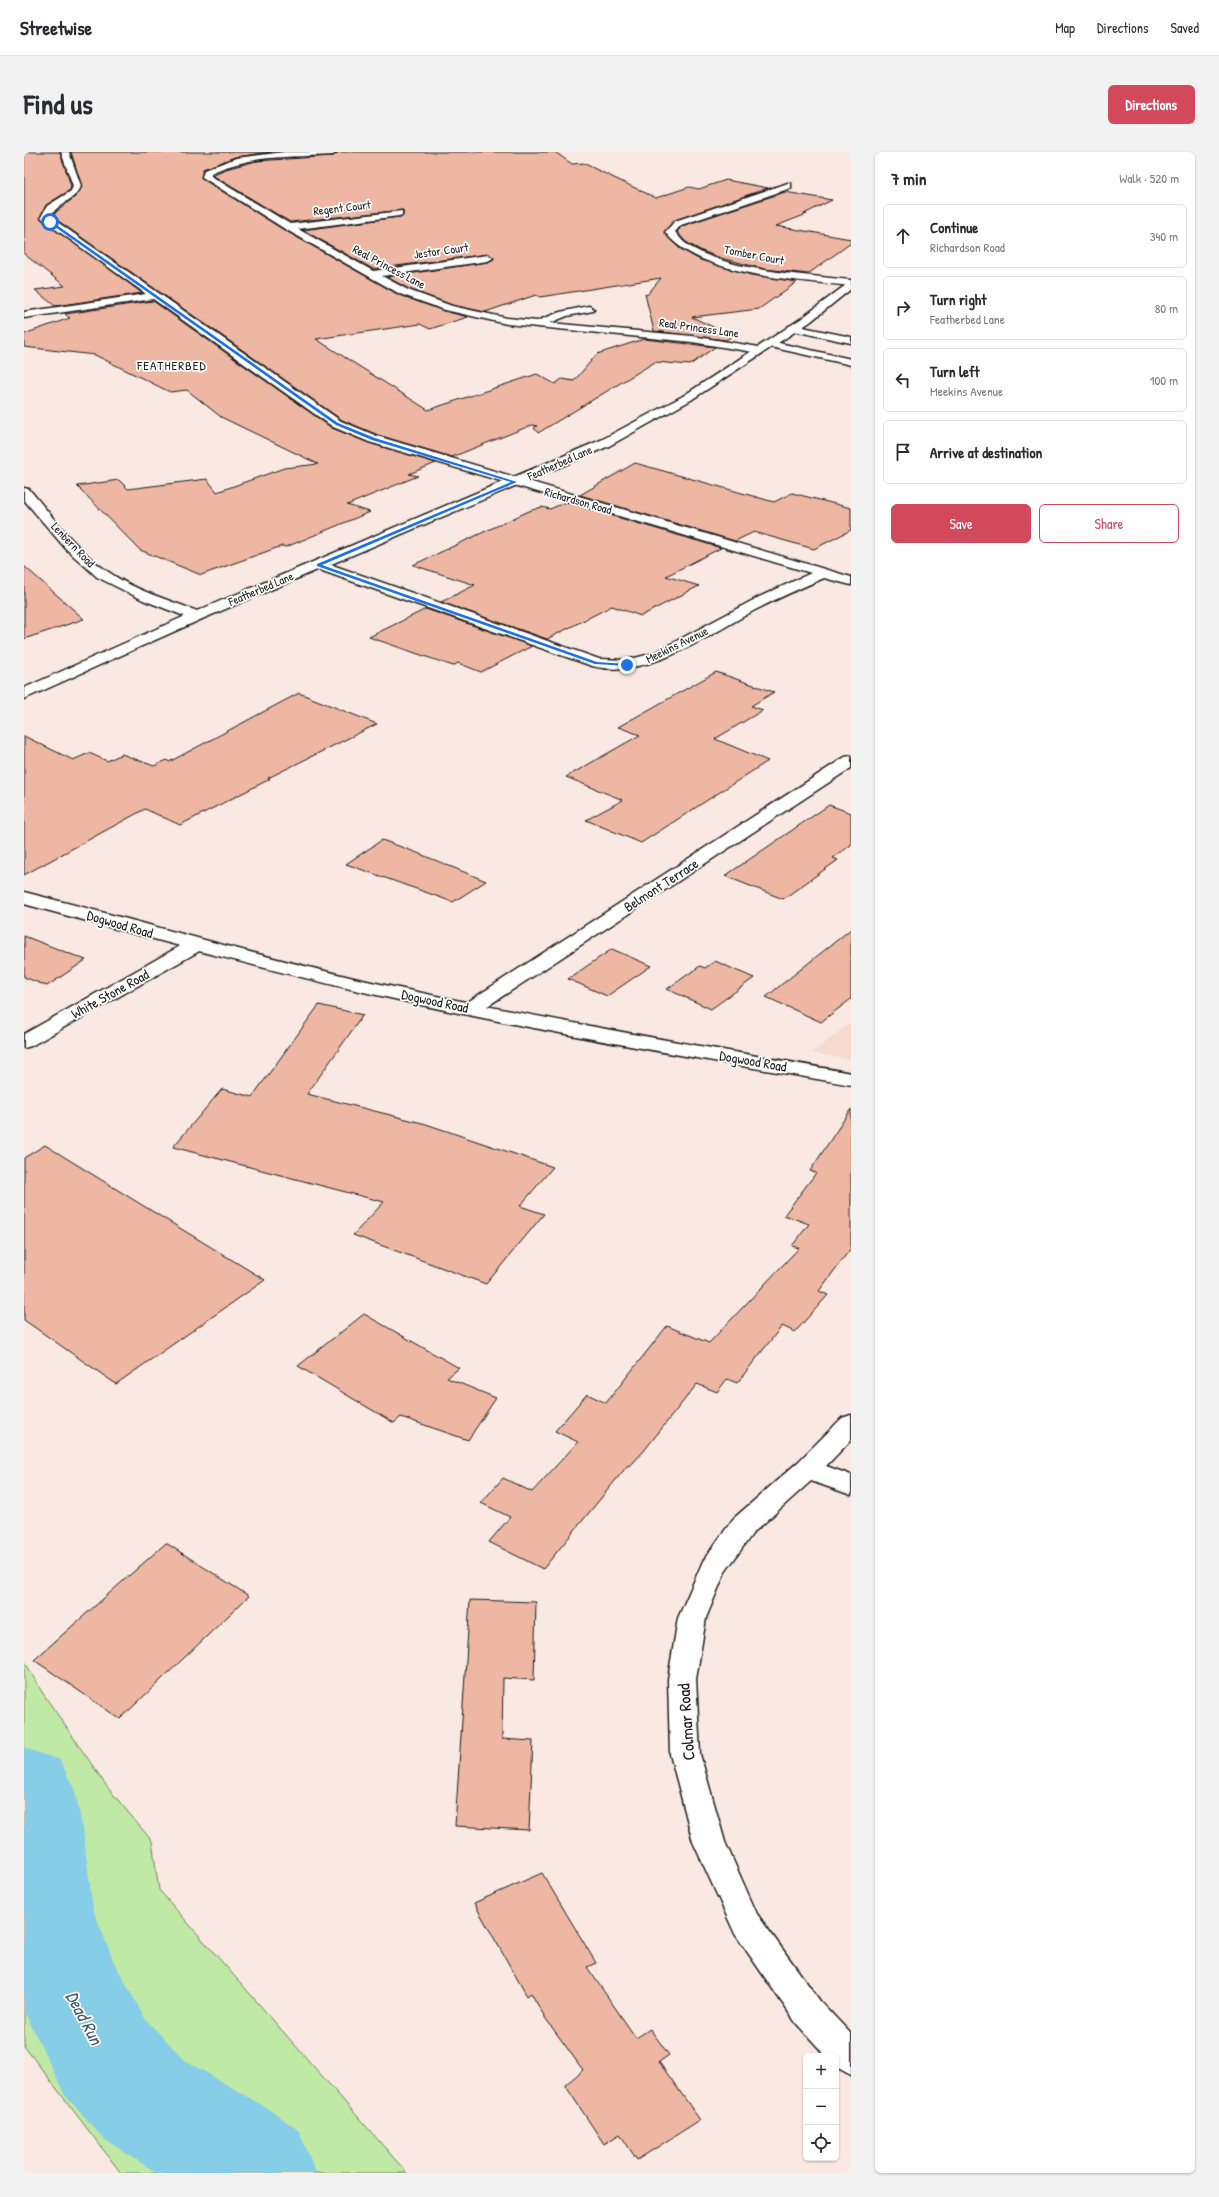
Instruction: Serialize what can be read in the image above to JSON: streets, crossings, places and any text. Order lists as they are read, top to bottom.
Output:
{
  "streets": {
    "street": [
      "Regent Court",
      "Jestor Court",
      "Tomber Court",
      "Real Princess Lane",
      "Featherbed Lane",
      "Richardson Road",
      "Lenbern Road",
      "Meekins Avenue",
      "Belmont Terrace",
      "Dogwood Road",
      "White Stone Road",
      "Colmar Road"
    ]
  },
  "crossings": [
    ["Regent Court", "Real Princess Lane"],
    ["Jestor Court", "Real Princess Lane"],
    ["Tomber Court", "Featherbed Lane"],
    ["Real Princess Lane", "Featherbed Lane"],
    ["Featherbed Lane", "Richardson Road"],
    ["Featherbed Lane", "Lenbern Road"],
    ["Featherbed Lane", "Meekins Avenue"],
    ["Richardson Road", "Meekins Avenue"],
    ["Belmont Terrace", "Dogwood Road"],
    ["Dogwood Road", "White Stone Road"]
  ],
  "districts": ["FEATHERBED"],
  "water": ["Dead Run"],
  "page": {
    "header": "Streetwise",
    "nav": ["Map", "Directions", "Saved"],
    "title": "Find us",
    "buttons": [
      "Directions",
      ["Save", "Share"]
    ],
    "heading": ["7 min", "Walk · 520 m"],
    "list": [
      ["Continue", "Richardson Road", "340 m"],
      ["Turn right", "Featherbed Lane", "80 m"],
      ["Turn left", "Meekins Avenue", "100 m"],
      "Arrive at destination"
    ],
    "map_buttons": ["+", "−"]
  }
}
